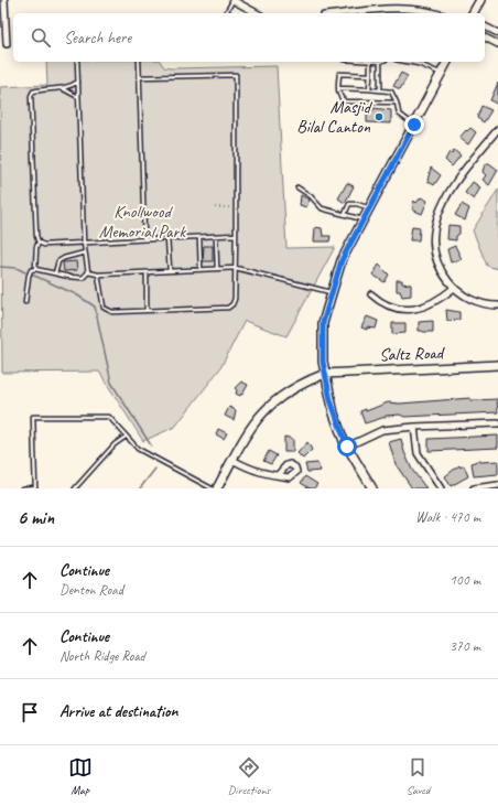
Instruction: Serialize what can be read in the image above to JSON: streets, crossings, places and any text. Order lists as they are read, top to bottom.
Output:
{
  "streets": {
    "street": ["Saltz Road"]
  },
  "parks": ["Knollwood Memorial Park"],
  "places": ["Masjid Bilal Canton"],
  "page": {
    "search": "Search here",
    "heading": ["6 min", "Walk · 470 m"],
    "list": [
      ["Continue", "Denton Road", "100 m"],
      ["Continue", "North Ridge Road", "370 m"],
      "Arrive at destination"
    ],
    "nav": ["Map", "Directions", "Saved"]
  }
}
